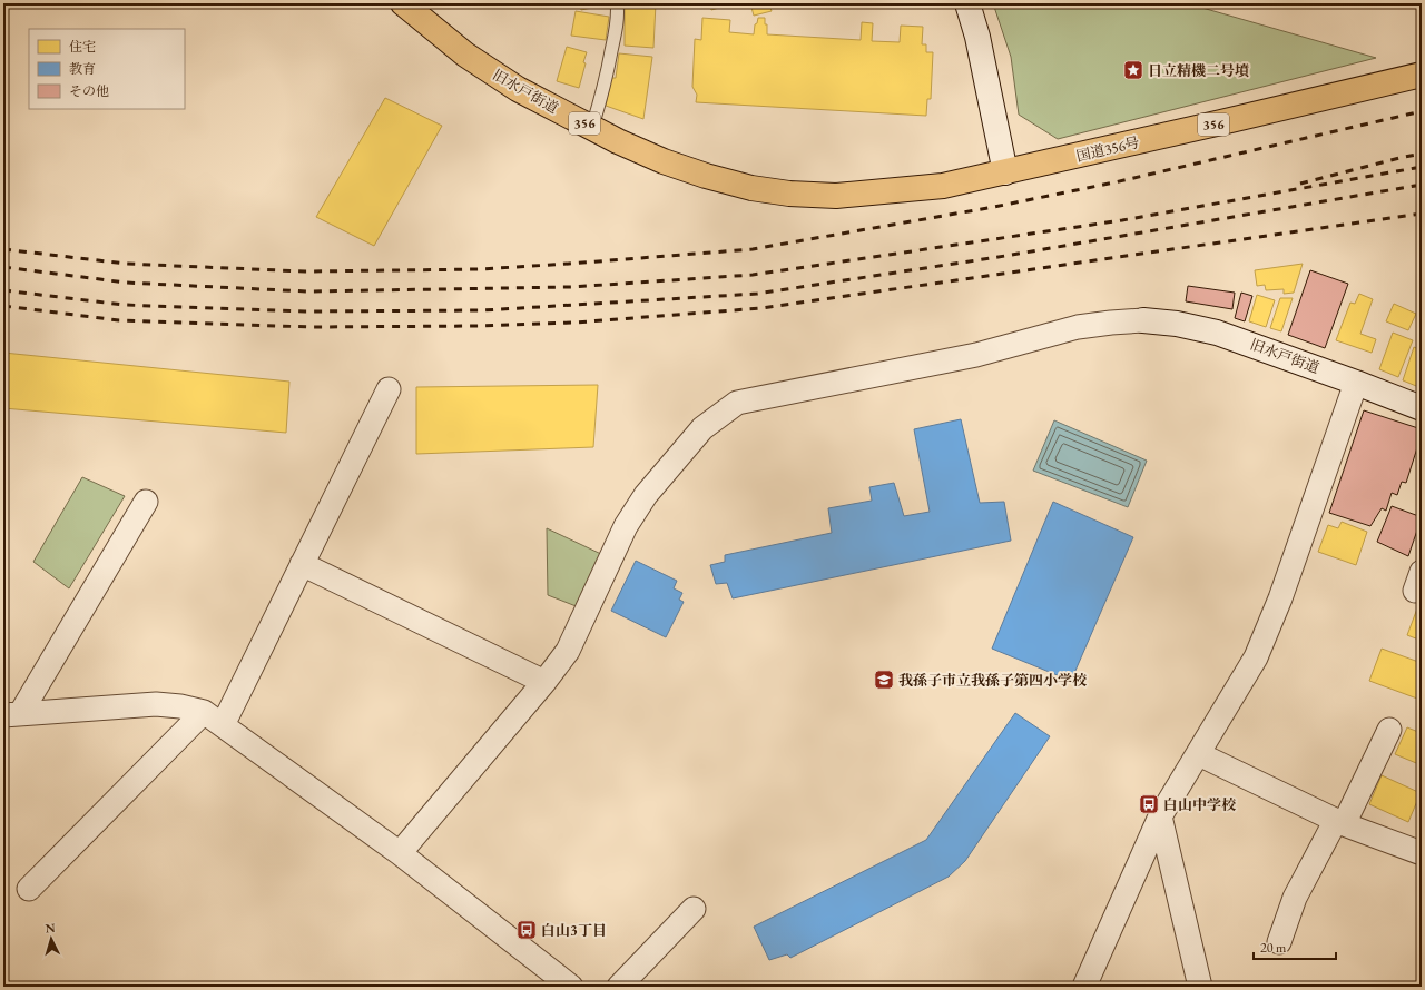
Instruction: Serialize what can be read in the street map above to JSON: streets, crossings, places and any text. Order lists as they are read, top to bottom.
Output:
{
  "streets": {
    "highway": ["旧水戸街道", "356", "国道356号"]
  },
  "crossings": [
    ["旧水戸街道", "国道356号"]
  ],
  "places": {
    "place": ["日立精機二号墳"],
    "school or university": ["我孫子市立我孫子第四小学校"],
    "bus stop": ["白山中学校", "白山3丁目"]
  },
  "legend": ["住宅", "教育", "その他"],
  "scale_bar": "20 m",
  "north": "top"
}
